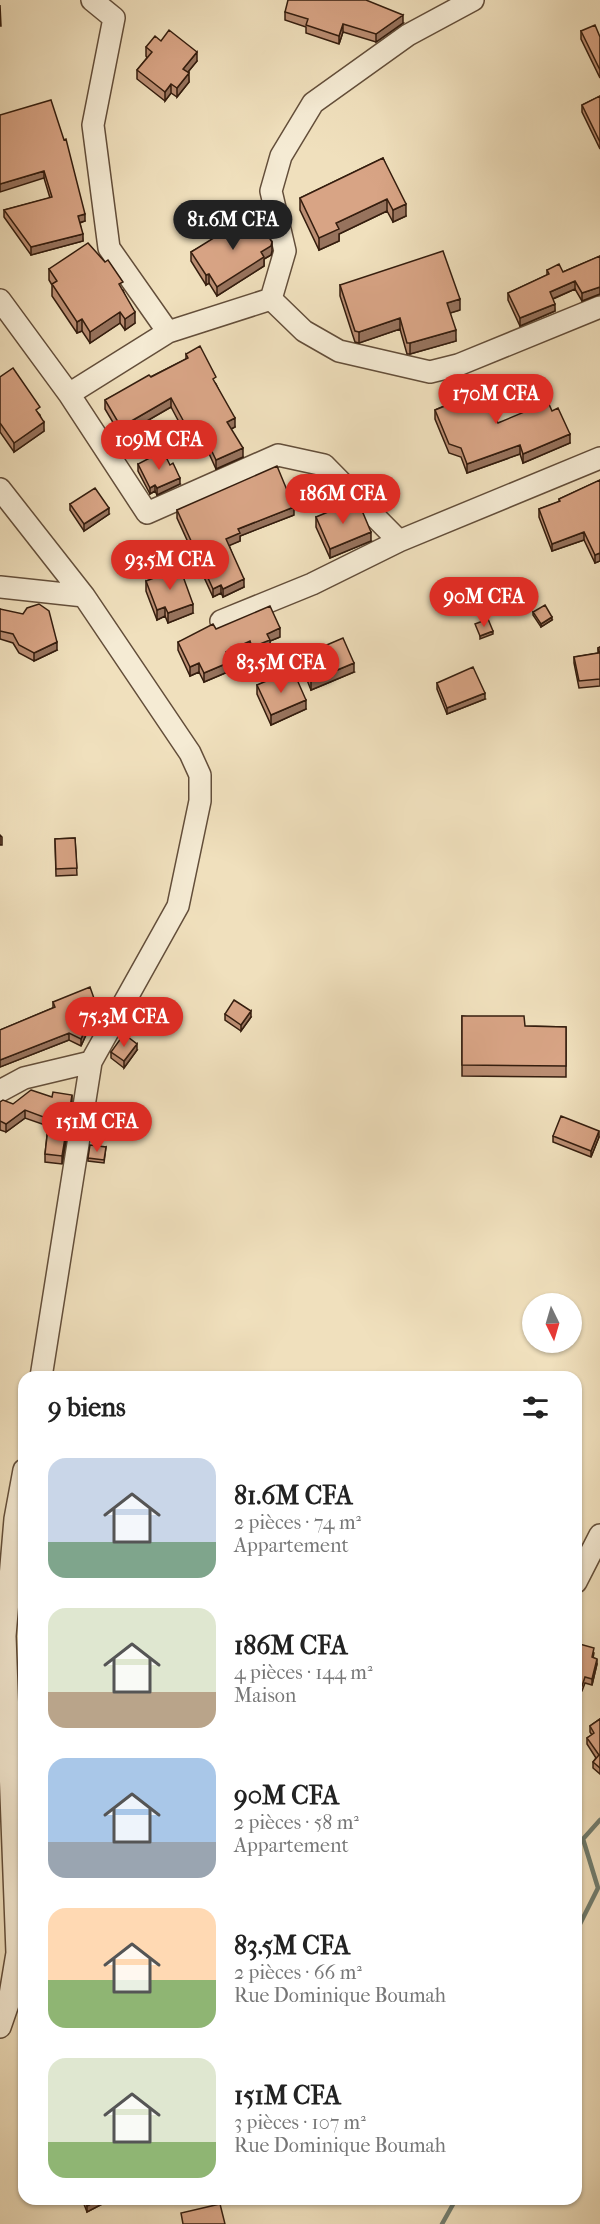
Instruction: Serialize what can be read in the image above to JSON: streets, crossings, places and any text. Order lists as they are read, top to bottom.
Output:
{
  "north": "bottom",
  "page": {
    "price": [
      "81.6M CFA",
      "170M CFA",
      "109M CFA",
      "186M CFA",
      "93.5M CFA",
      "90M CFA",
      "83.5M CFA",
      "75.3M CFA",
      "151M CFA"
    ],
    "heading": "9 biens",
    "list": [
      {
        "name": "81.6M CFA",
        "note": "2 pièces · 74 m² · Appartement"
      },
      {
        "name": "186M CFA",
        "note": "4 pièces · 144 m² · Maison"
      },
      {
        "name": "90M CFA",
        "note": "2 pièces · 58 m² · Appartement"
      },
      {
        "name": "83.5M CFA",
        "note": "2 pièces · 66 m² · Rue Dominique Boumah"
      },
      {
        "name": "151M CFA",
        "note": "3 pièces · 107 m² · Rue Dominique Boumah"
      }
    ]
  }
}
